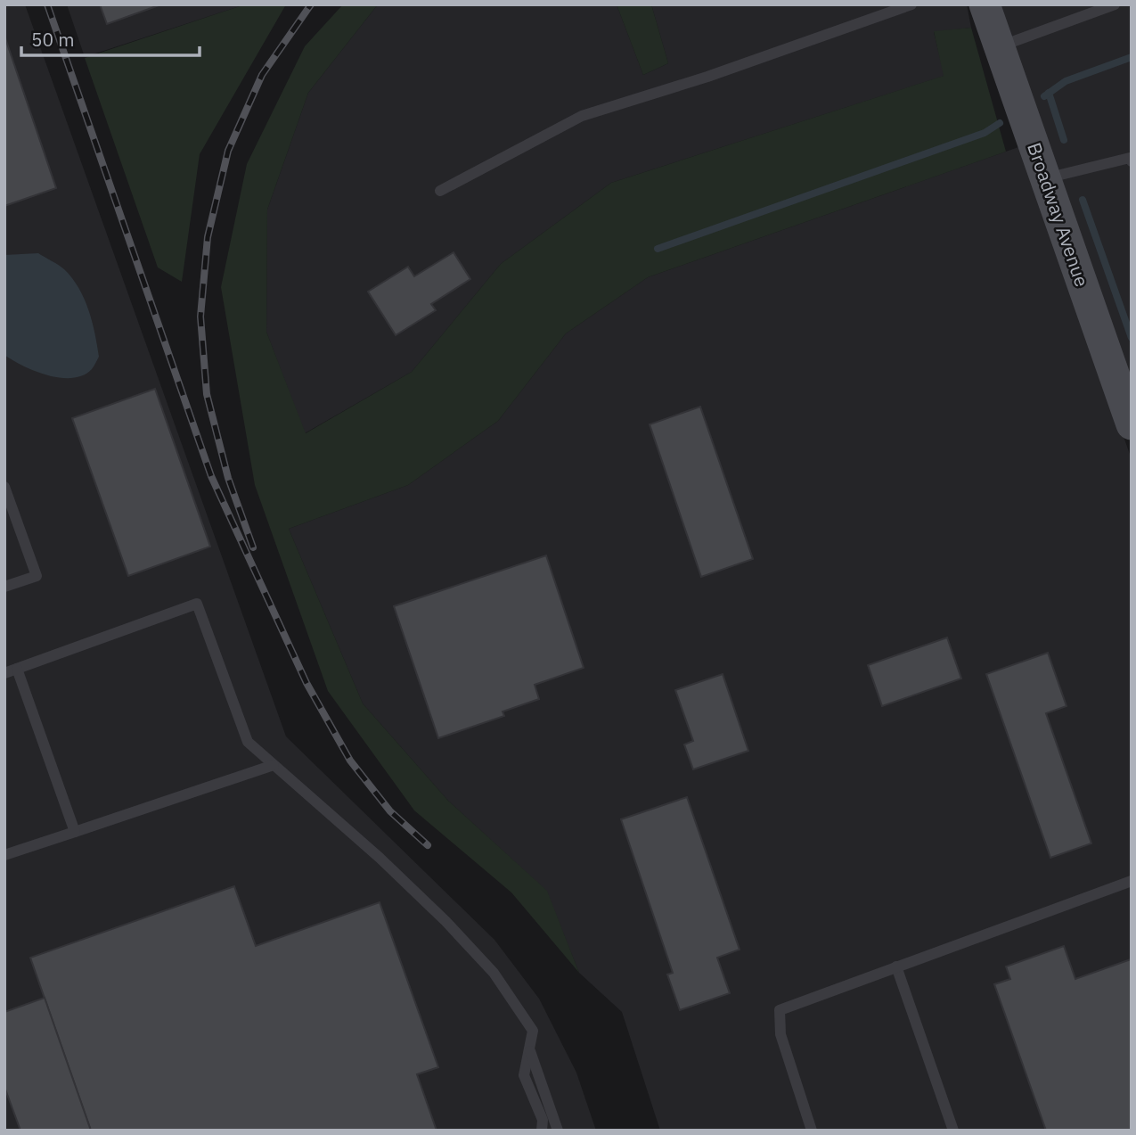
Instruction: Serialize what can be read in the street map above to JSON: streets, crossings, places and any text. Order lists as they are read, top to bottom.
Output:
{
  "streets": {
    "street": ["Broadway Avenue"]
  },
  "scale_bar": "50 m"
}
